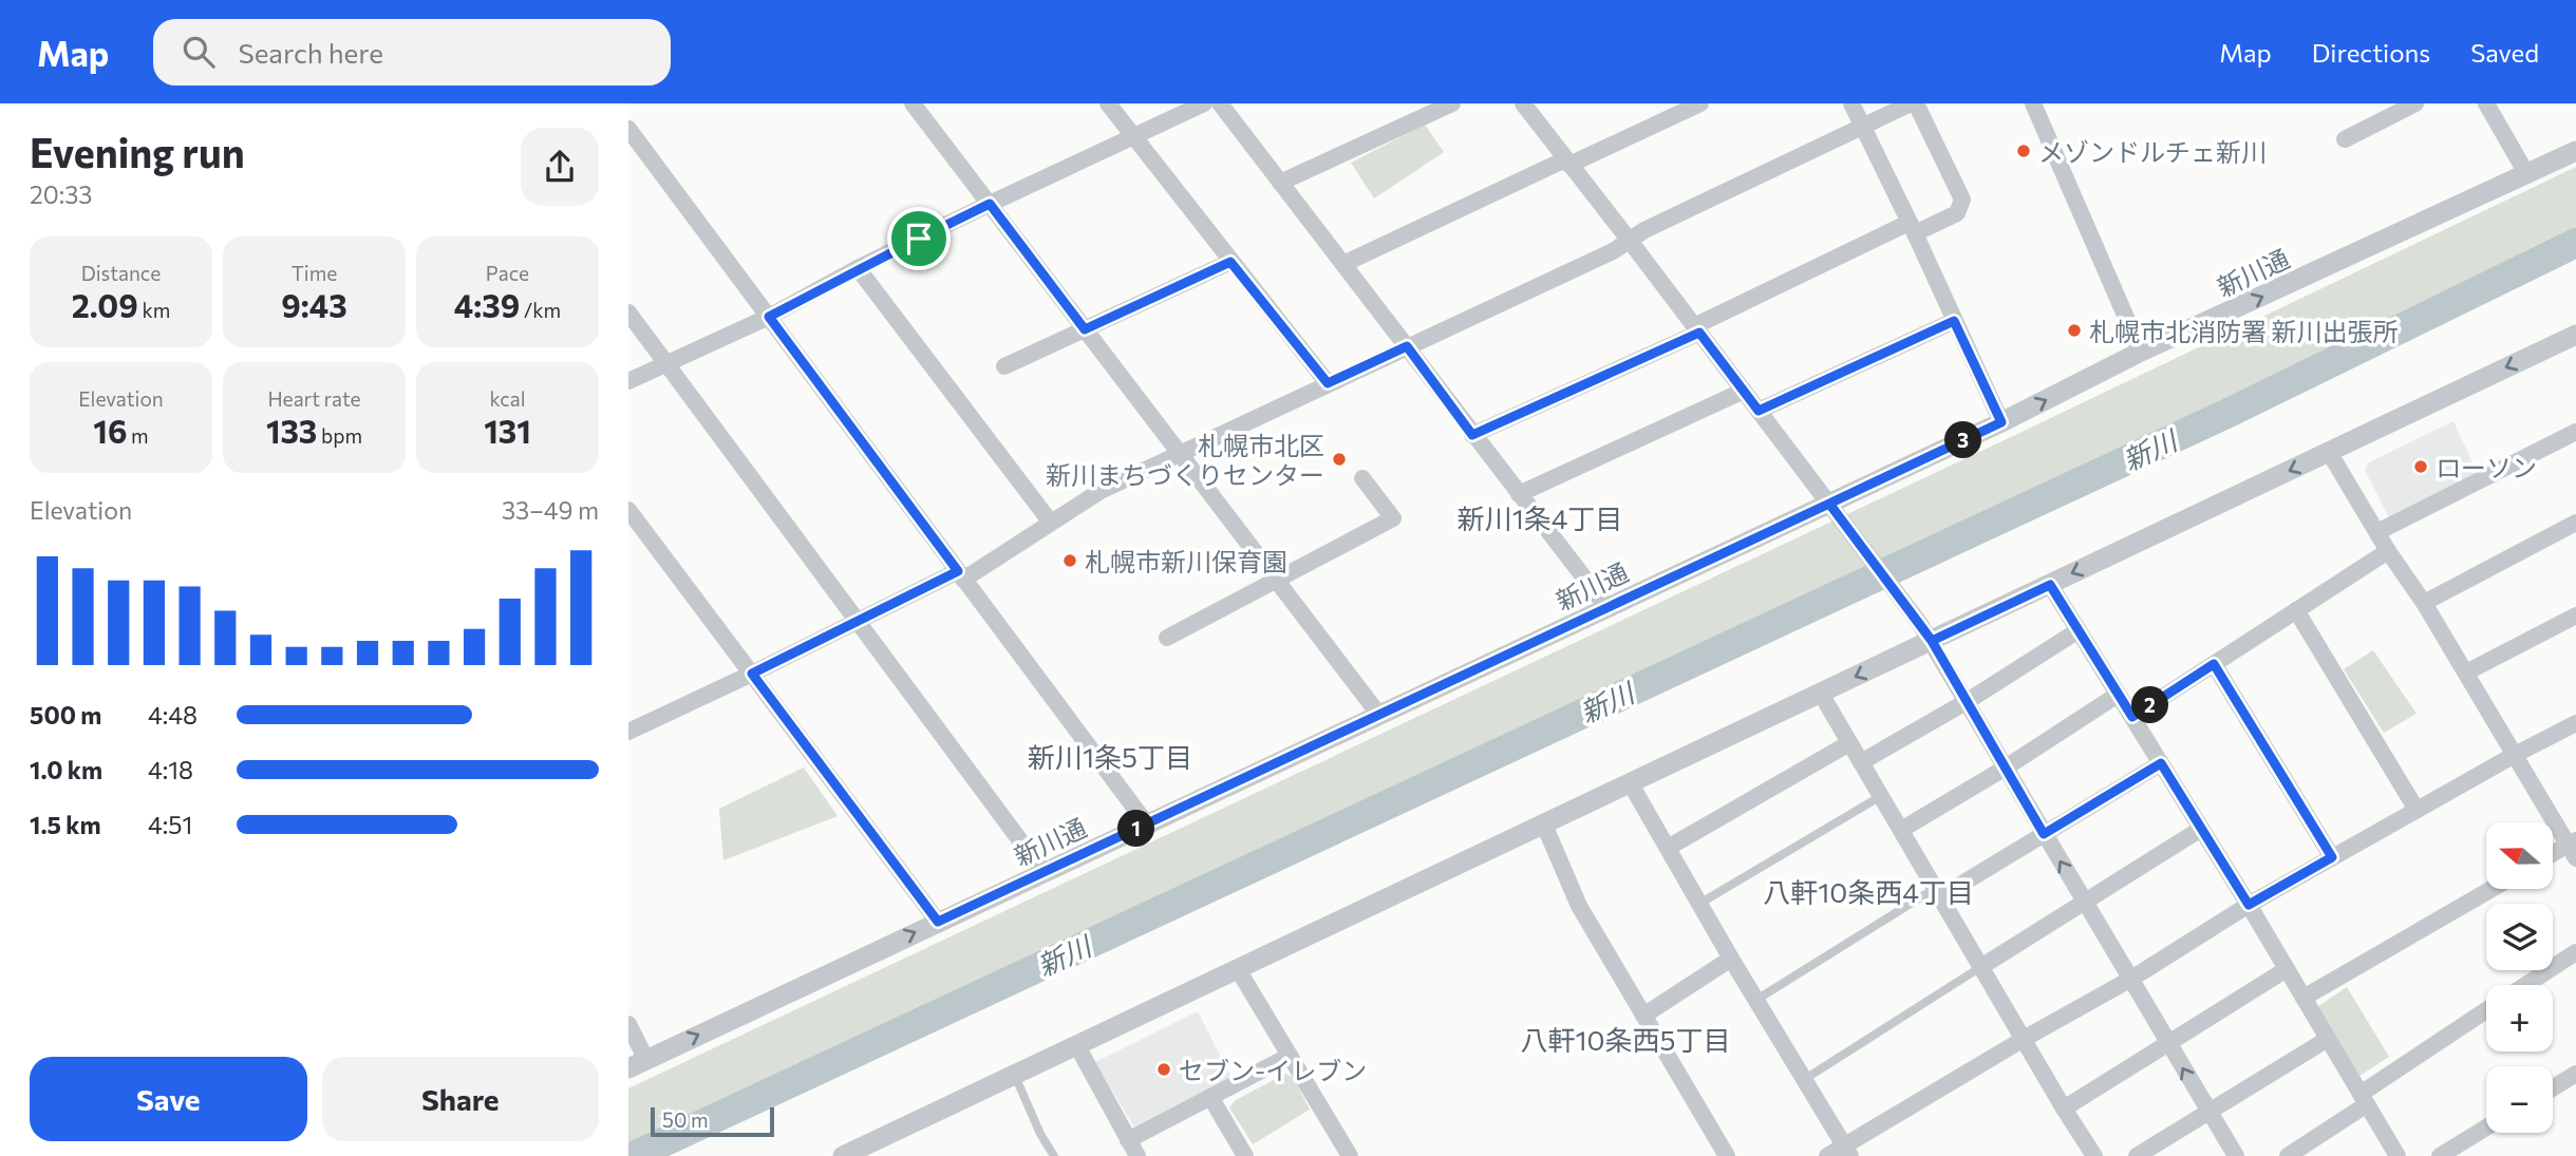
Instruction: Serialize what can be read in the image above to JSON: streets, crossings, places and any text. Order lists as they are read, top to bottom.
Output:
{
  "streets": {
    "street": ["新川通"]
  },
  "districts": [
    "新川1条4丁目",
    "新川1条5丁目",
    "八軒10条西4丁目",
    "八軒10条西5丁目"
  ],
  "water": ["新川"],
  "places": [
    "メゾンドルチェ新川",
    "札幌市北消防署 新川出張所",
    "札幌市北区 新川まちづくりセンター",
    "ローソン",
    "札幌市新川保育園",
    "セブン-イレブン"
  ],
  "scale_bar": "50 m",
  "north": "left",
  "page": {
    "header": "Map",
    "search": "Search here",
    "nav": ["Map", "Directions", "Saved"],
    "heading": ["Evening run", "20:33"],
    "stats": [
      ["Distance", "2.09 km"],
      ["Time", "9:43"],
      ["Pace", "4:39 /km"],
      ["Elevation", "16 m"],
      ["Heart rate", "133 bpm"],
      ["kcal", "131"]
    ],
    "pins": ["3", "2", "1"],
    "chart": ["Elevation", "33–49 m"],
    "list": [
      {
        "name": "500 m",
        "note": "4:48"
      },
      {
        "name": "1.0 km",
        "note": "4:18"
      },
      {
        "name": "1.5 km",
        "note": "4:51"
      }
    ],
    "map_buttons": ["+", "−"],
    "buttons": ["Save", "Share"],
    "scale": "50 m"
  }
}
